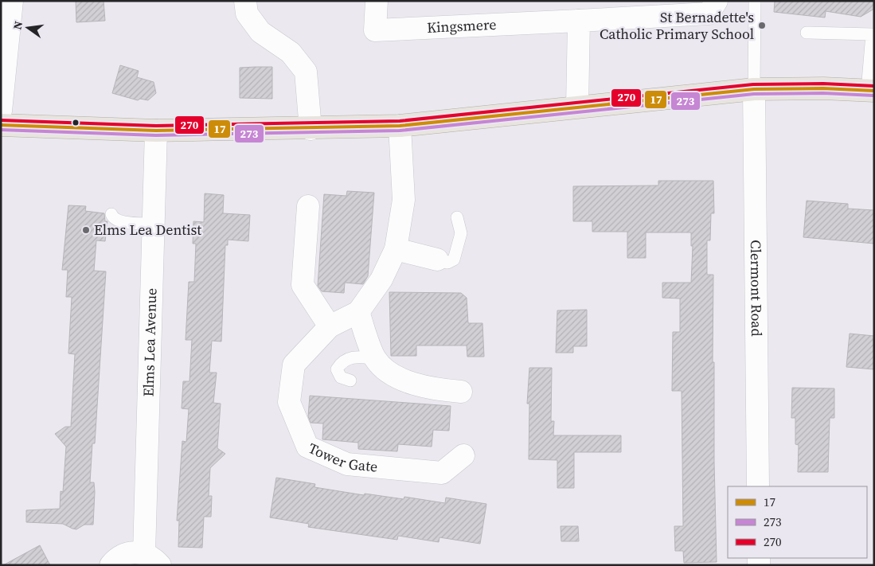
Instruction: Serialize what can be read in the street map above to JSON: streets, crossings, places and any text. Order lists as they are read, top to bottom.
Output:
{
  "streets": {
    "street": [
      "Kingsmere",
      "Clermont Road",
      "Elms Lea Avenue",
      "Tower Gate"
    ]
  },
  "places": ["St Bernadette's Catholic Primary School", "Elms Lea Dentist"],
  "lines": ["transit line 270", "transit line 17", "transit line 273"],
  "legend": ["17", "273", "270"],
  "north": "left"
}
